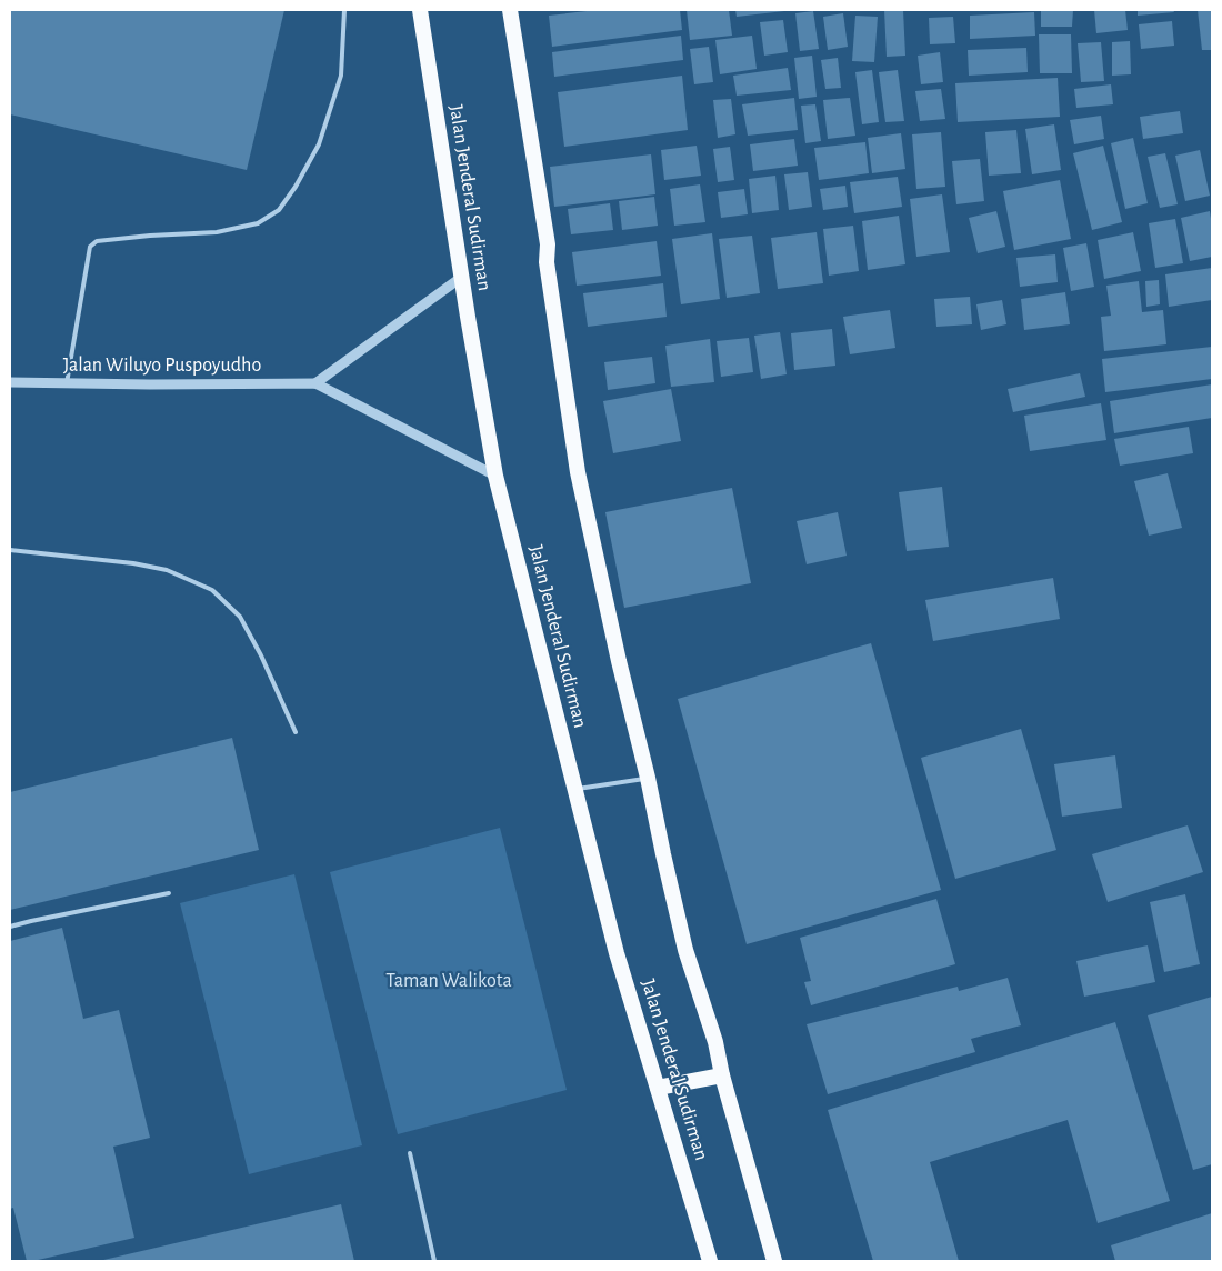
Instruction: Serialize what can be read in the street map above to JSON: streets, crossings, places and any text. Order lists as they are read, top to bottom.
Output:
{
  "streets": {
    "highway": ["Jalan Jenderal Sudirman"],
    "street": ["Jalan Wiluyo Puspoyudho"]
  },
  "crossings": [
    ["Jalan Jenderal Sudirman", "Jalan Wiluyo Puspoyudho"]
  ],
  "parks": ["Taman Walikota"]
}
